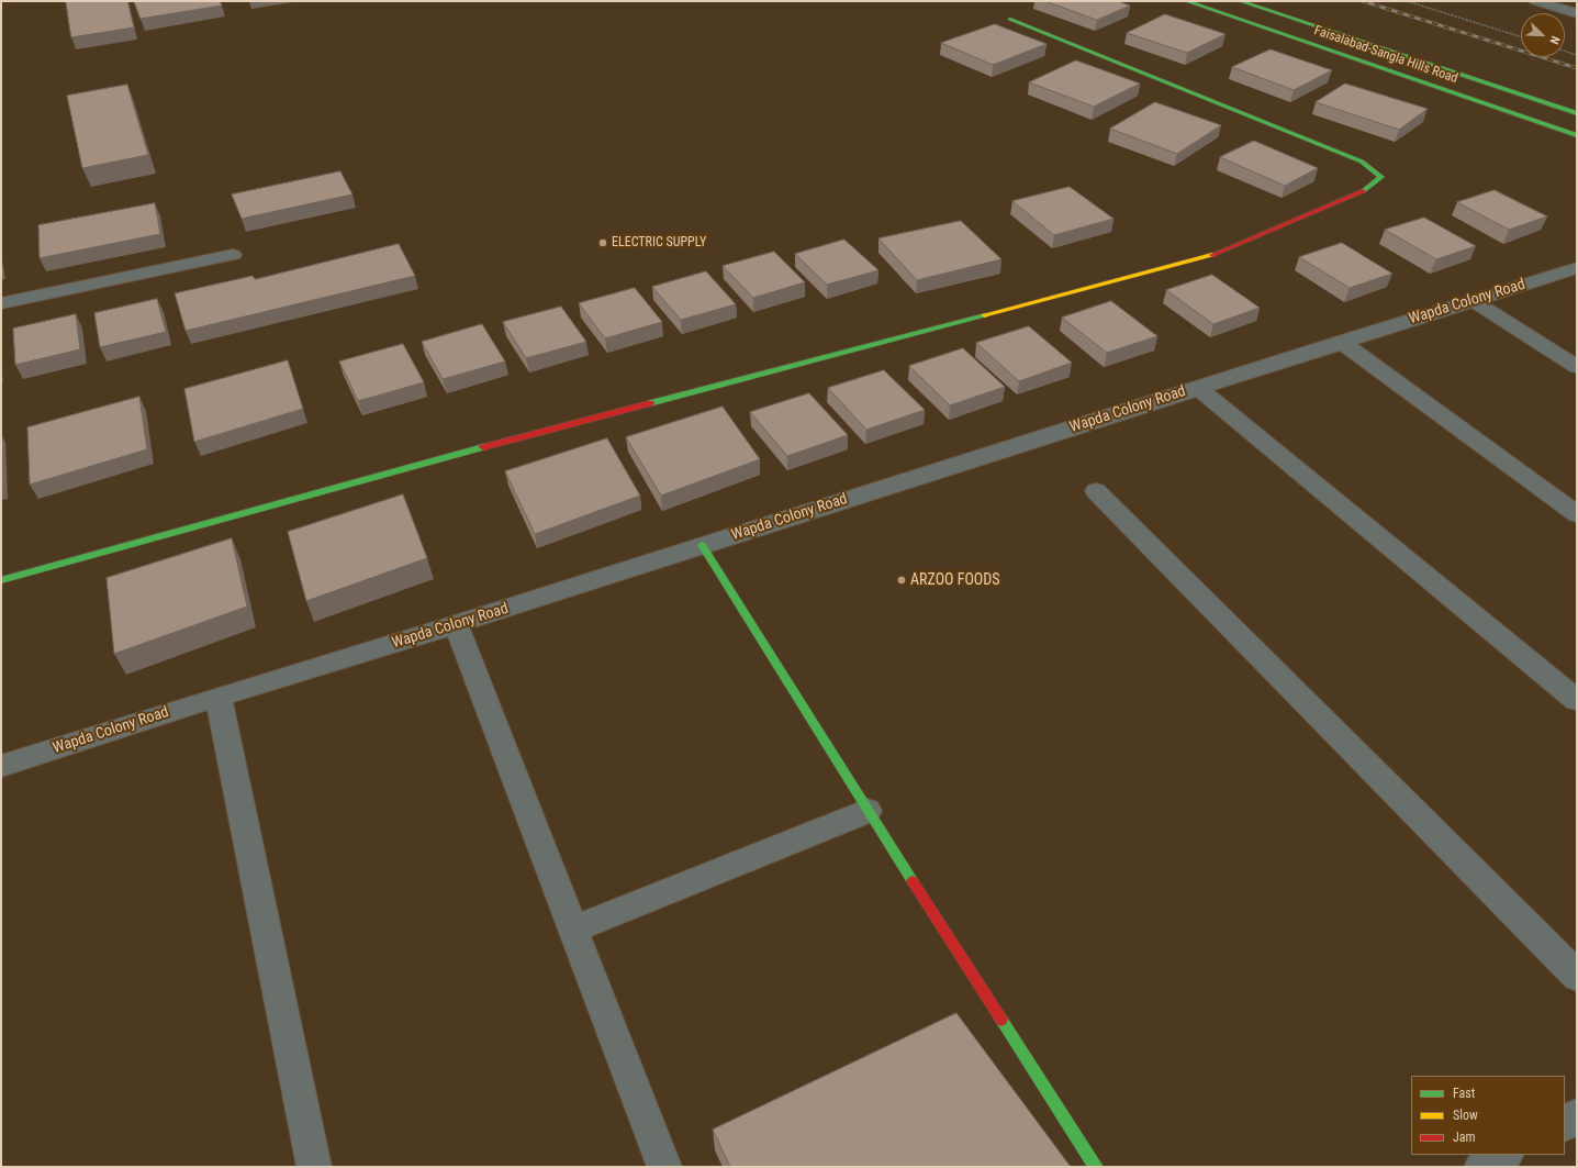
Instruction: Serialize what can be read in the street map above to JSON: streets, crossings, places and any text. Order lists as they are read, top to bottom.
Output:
{
  "streets": {
    "street": ["Faisalabad-Sangla Hills Road", "Wapda Colony Road"]
  },
  "places": ["ELECTRIC SUPPLY", "ARZOO FOODS"],
  "legend": ["Fast", "Slow", "Jam"],
  "north": "bottom right"
}
